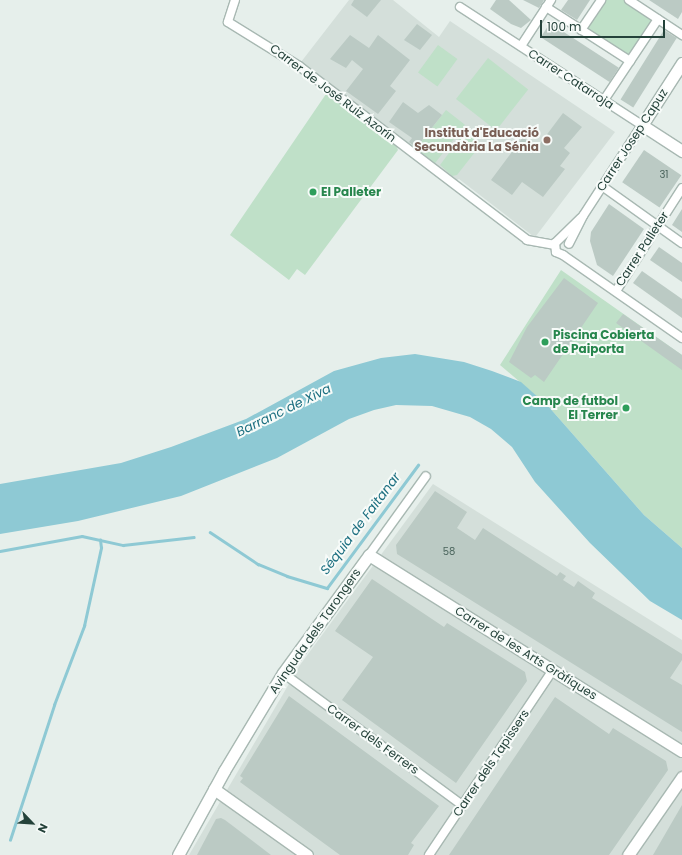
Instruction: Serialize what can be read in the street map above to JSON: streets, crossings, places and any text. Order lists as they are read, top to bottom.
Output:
{
  "streets": {
    "street": [
      "Carrer Catarroja",
      "Carrer de José Ruiz Azorín",
      "Carrer Josep Capuz",
      "Carrer Palleter",
      "Avinguda dels Tarongers",
      "Carrer de les Arts Gràfiques",
      "Carrer dels Ferrers",
      "Carrer dels Tapissers"
    ]
  },
  "crossings": [
    ["Carrer Catarroja", "Carrer Josep Capuz"],
    ["Carrer de José Ruiz Azorín", "Carrer Josep Capuz"],
    ["Avinguda dels Tarongers", "Carrer de les Arts Gràfiques"],
    ["Avinguda dels Tarongers", "Carrer dels Ferrers"],
    ["Carrer de les Arts Gràfiques", "Carrer dels Tapissers"],
    ["Carrer dels Ferrers", "Carrer dels Tapissers"]
  ],
  "water": ["Barranc de Xiva", "Séquia de Faitanar"],
  "places": [
    "Institut d'Educació Secundària La Sénia",
    "El Palleter",
    "Piscina Cobierta de Paiporta",
    "Camp de futbol El Terrer"
  ],
  "house_numbers": ["31", "58"],
  "scale_bar": "100 m",
  "north": "bottom right"
}
